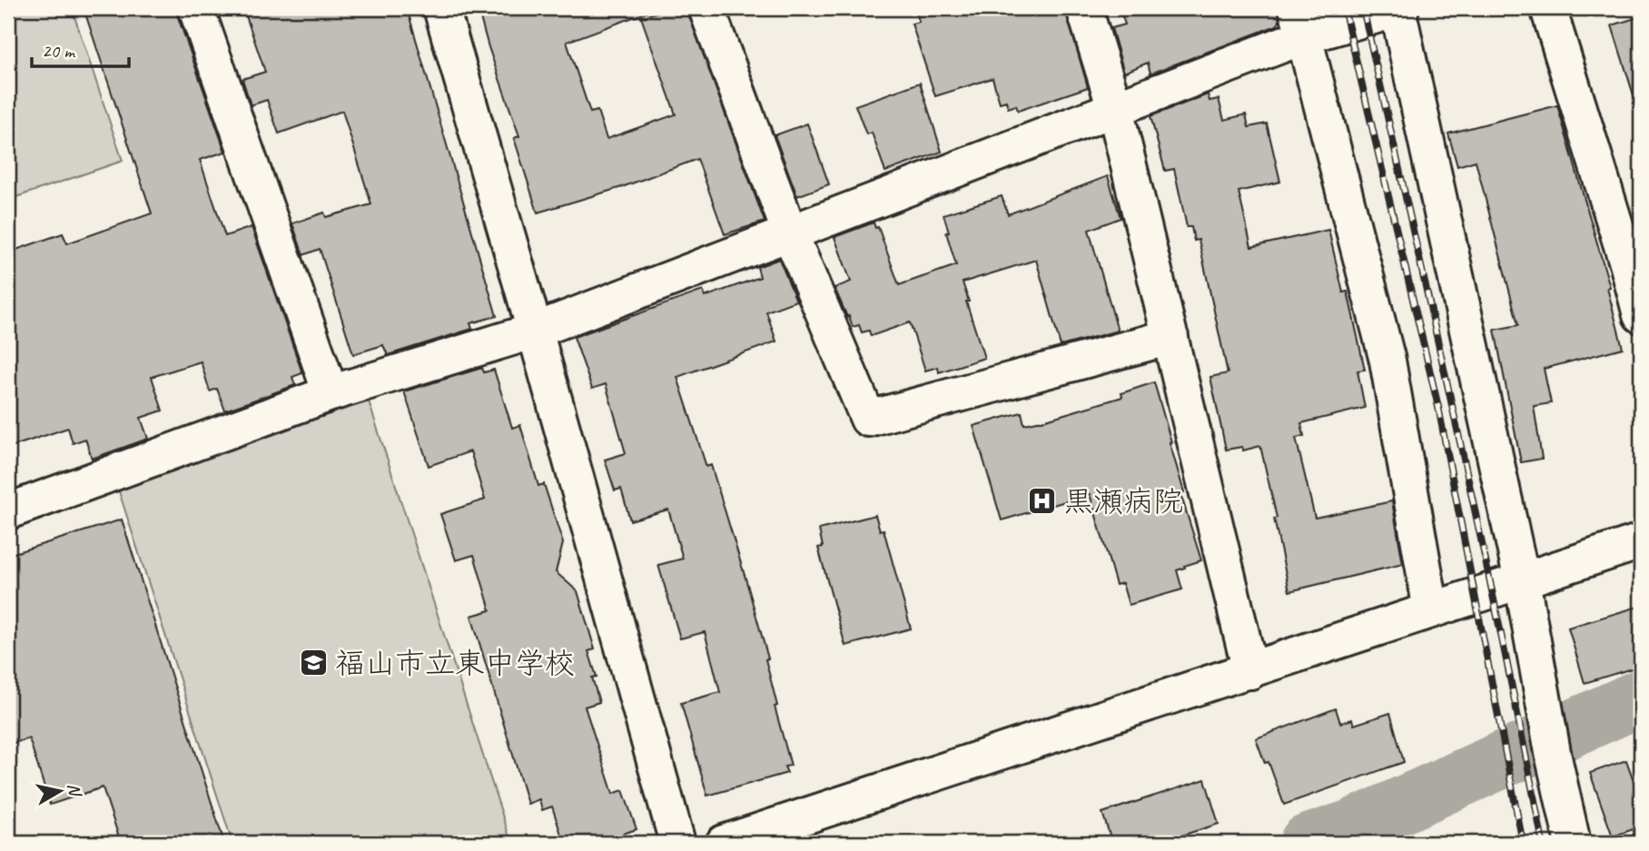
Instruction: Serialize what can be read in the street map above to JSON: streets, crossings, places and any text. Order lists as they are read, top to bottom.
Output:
{
  "places": {
    "hospital": ["黒瀬病院"],
    "school or university": ["福山市立東中学校"]
  },
  "scale_bar": "20 m",
  "north": "right"
}
